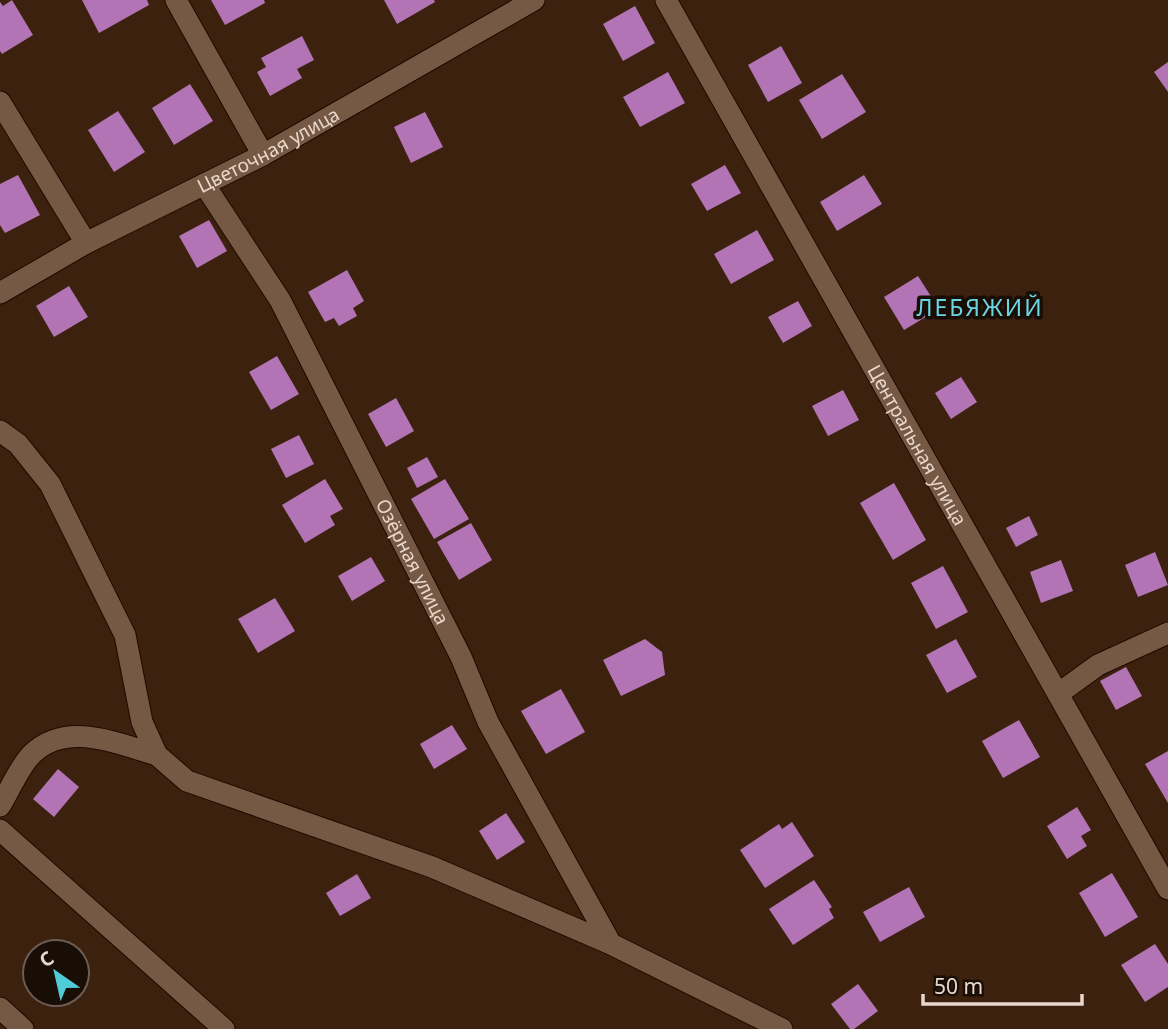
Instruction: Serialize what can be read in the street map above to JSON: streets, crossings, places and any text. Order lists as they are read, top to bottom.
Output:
{
  "streets": {
    "street": ["Цветочная улица", "Центральная улица", "Озёрная улица"]
  },
  "crossings": [
    ["Цветочная улица", "Озёрная улица"]
  ],
  "districts": ["ЛЕБЯЖИЙ"],
  "scale_bar": "50 m",
  "north": "top left"
}
